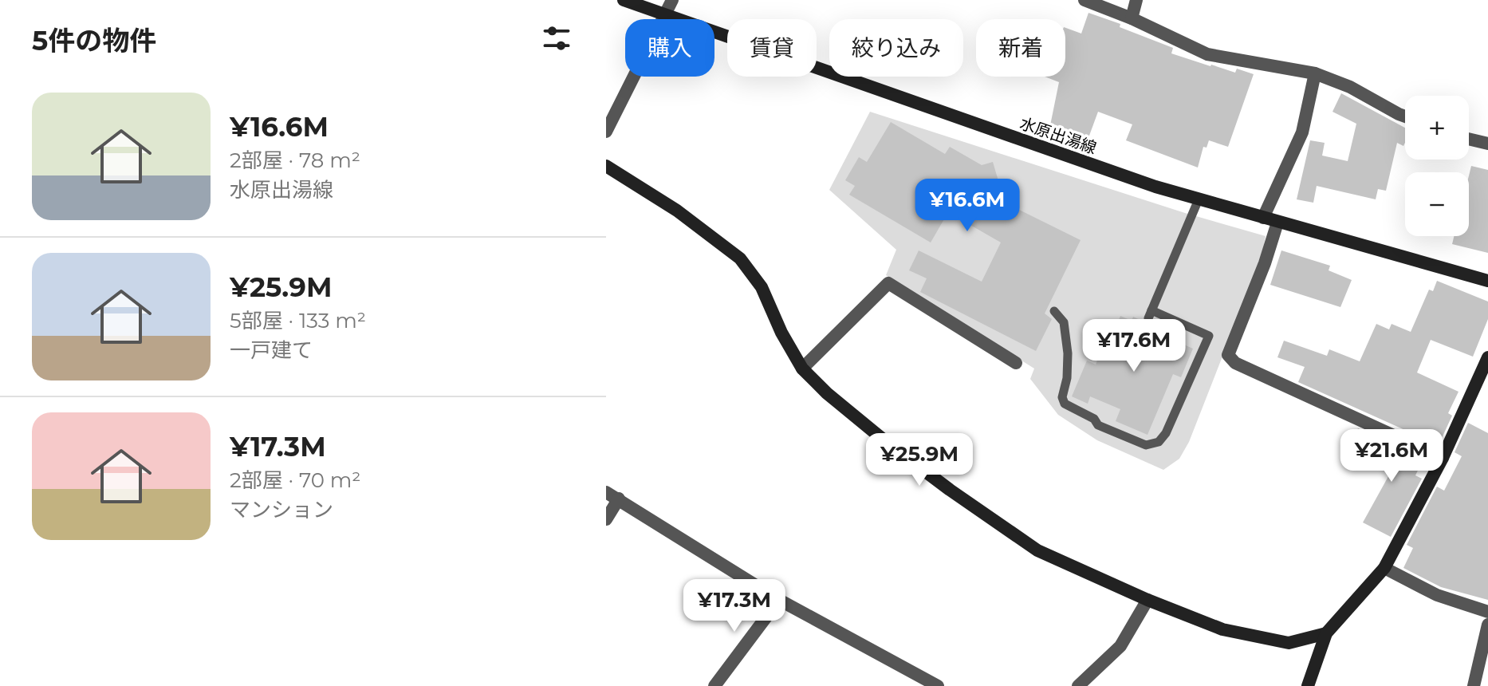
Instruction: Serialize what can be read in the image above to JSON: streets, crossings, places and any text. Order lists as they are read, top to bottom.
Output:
{
  "streets": {
    "street": ["水原出湯線"]
  },
  "page": {
    "heading": "5件の物件",
    "chip": [
      "購入",
      "賃貸",
      "絞り込み",
      "新着"
    ],
    "list": [
      {
        "name": "¥16.6M",
        "note": "2部屋 · 78 m² · 水原出湯線"
      },
      {
        "name": "¥25.9M",
        "note": "5部屋 · 133 m² · 一戸建て"
      },
      {
        "name": "¥17.3M",
        "note": "2部屋 · 70 m² · マンション"
      }
    ],
    "map_buttons": ["+", "−"],
    "price": [
      "¥16.6M",
      "¥17.6M",
      "¥21.6M",
      "¥25.9M",
      "¥17.3M"
    ]
  }
}
